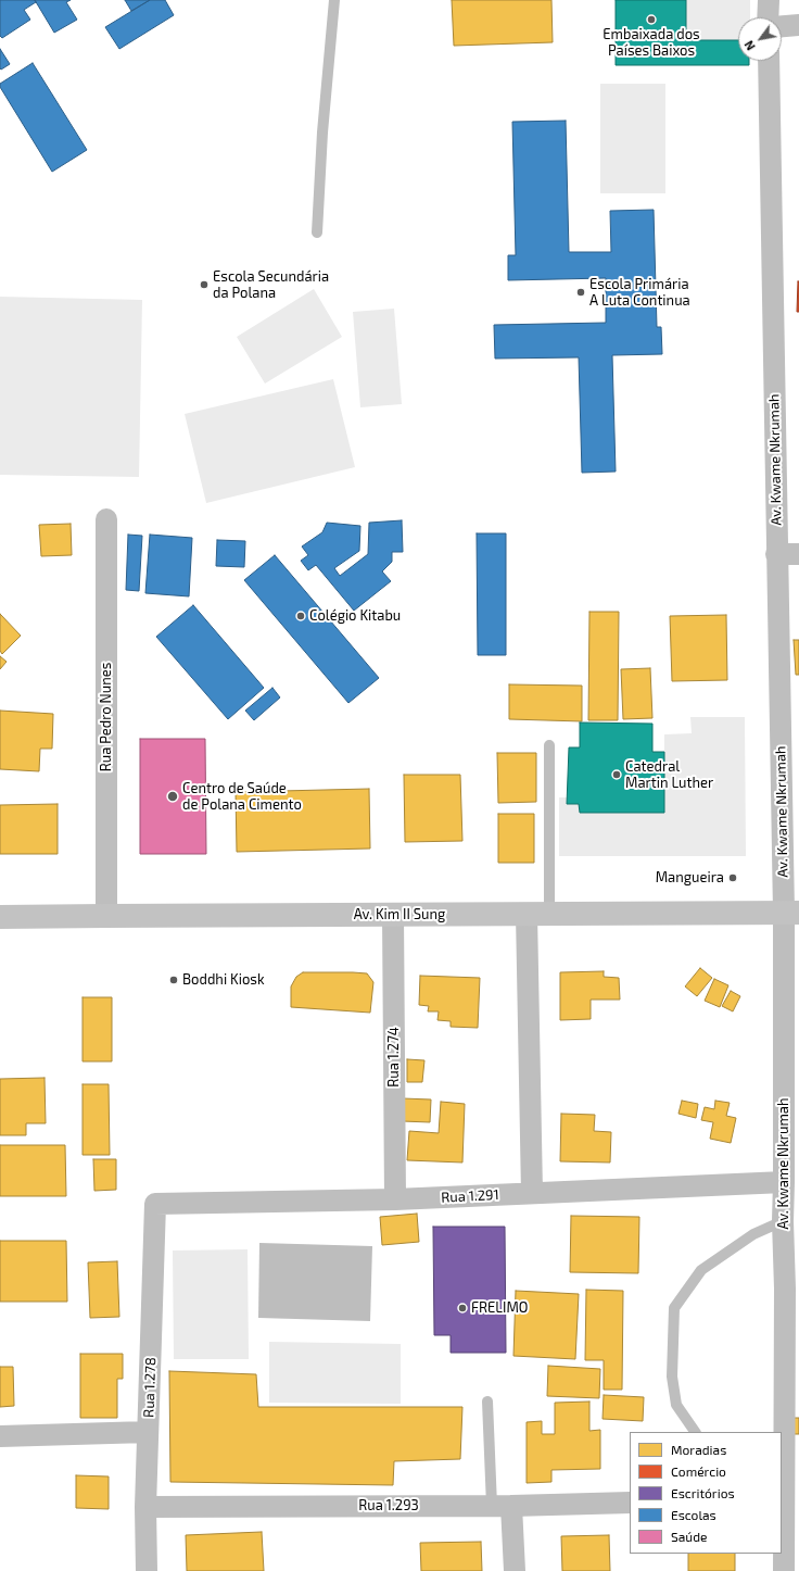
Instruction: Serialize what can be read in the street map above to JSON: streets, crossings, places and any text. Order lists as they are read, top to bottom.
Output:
{
  "streets": {
    "street": [
      "Av. Kwame Nkrumah",
      "Rua Pedro Nunes",
      "Av. Kim II Sung",
      "Rua 1.274",
      "Rua 1.291",
      "Rua 1.278",
      "Rua 1.293"
    ]
  },
  "crossings": [
    ["Av. Kwame Nkrumah", "Av. Kim II Sung"],
    ["Av. Kwame Nkrumah", "Rua 1.291"],
    ["Rua Pedro Nunes", "Av. Kim II Sung"],
    ["Av. Kim II Sung", "Rua 1.274"],
    ["Rua 1.274", "Rua 1.291"],
    ["Rua 1.291", "Rua 1.278"],
    ["Rua 1.278", "Rua 1.293"]
  ],
  "places": [
    "Embaixada dos Países Baixos",
    "Escola Secundária da Polana",
    "Escola Primária A Luta Continua",
    "Colégio Kitabu",
    "Catedral Martin Luther",
    "Centro de Saúde de Polana Cimento",
    "Mangueira",
    "Boddhi Kiosk",
    "FRELIMO"
  ],
  "legend": [
    "Moradias",
    "Comércio",
    "Escritórios",
    "Escolas",
    "Saúde"
  ],
  "north": "bottom left"
}
